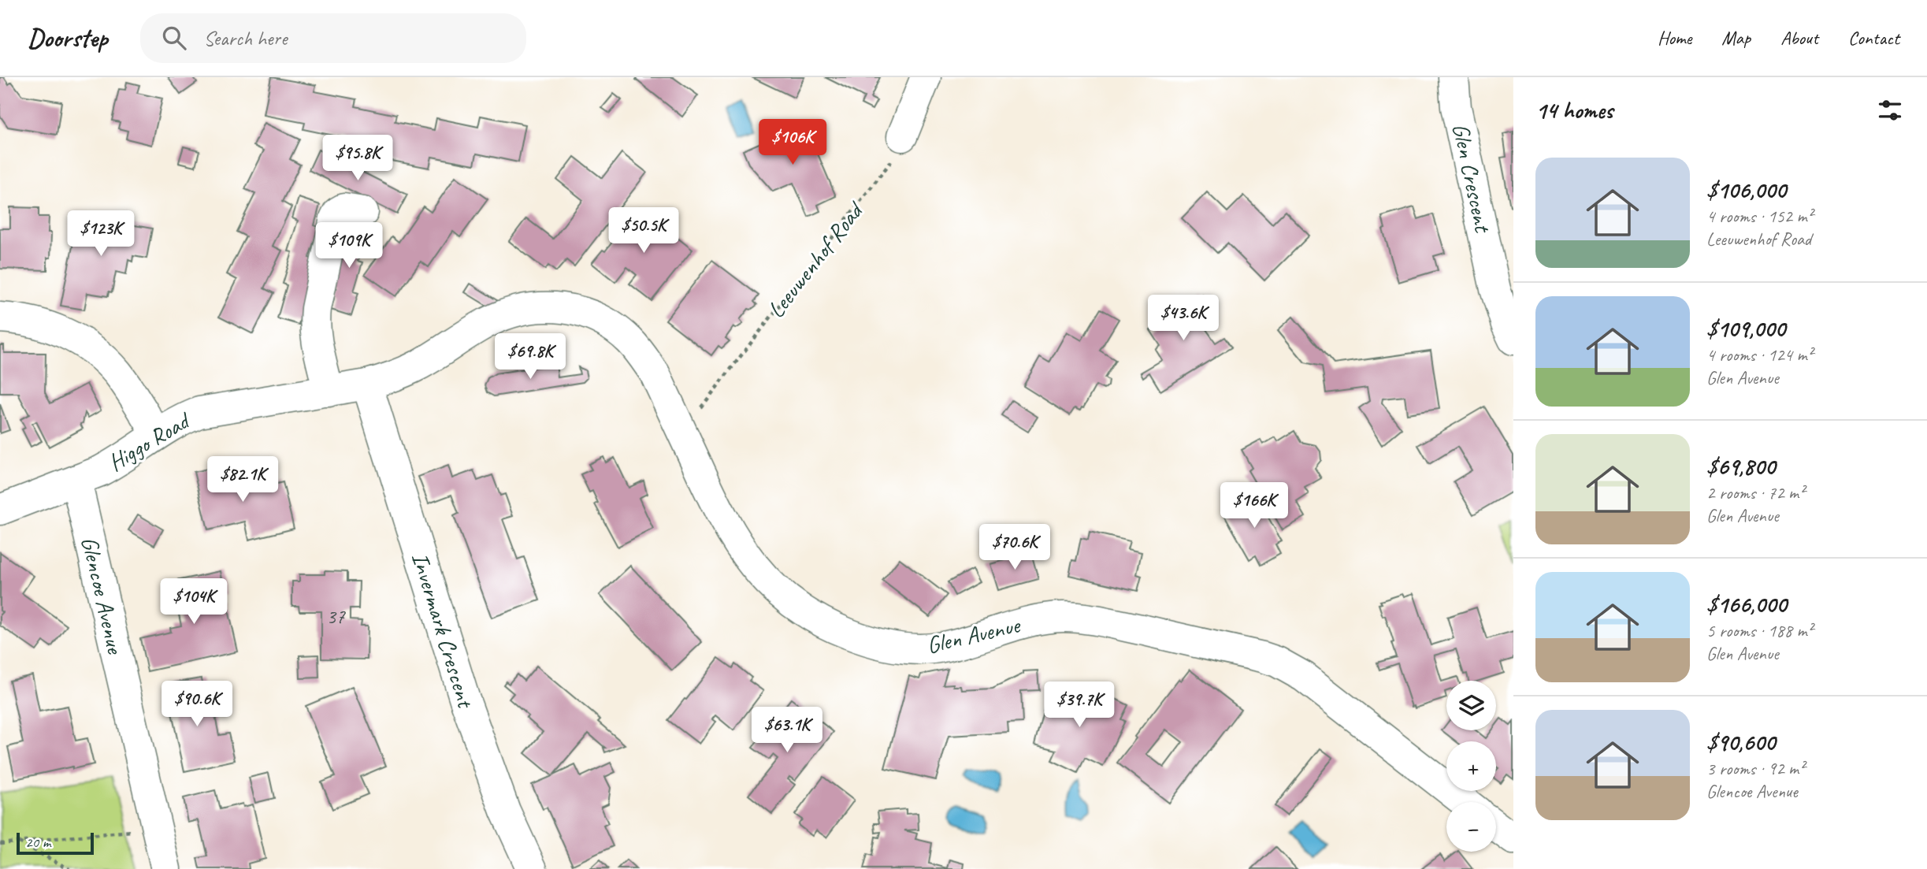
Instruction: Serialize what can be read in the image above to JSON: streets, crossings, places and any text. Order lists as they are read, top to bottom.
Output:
{
  "streets": {
    "street": [
      "Glen Crescent",
      "Higgo Road",
      "Glencoe Avenue",
      "Invermark Crescent",
      "Glen Avenue"
    ],
    "path": ["Leeuwenhof Road"]
  },
  "crossings": [
    ["Leeuwenhof Road", "Glen Avenue"],
    ["Higgo Road", "Glencoe Avenue"],
    ["Higgo Road", "Invermark Crescent"],
    ["Higgo Road", "Glen Avenue"],
    ["Invermark Crescent", "Glen Avenue"]
  ],
  "house_numbers": ["37"],
  "scale_bar": "20 m",
  "page": {
    "header": "Doorstep",
    "search": "Search here",
    "nav": [
      "Home",
      "Map",
      "About",
      "Contact"
    ],
    "heading": "14 homes",
    "price": [
      "$106K",
      "$95.8K",
      "$50.5K",
      "$123K",
      "$109K",
      "$43.6K",
      "$69.8K",
      "$82.1K",
      "$166K",
      "$70.6K",
      "$104K",
      "$90.6K",
      "$39.7K",
      "$63.1K"
    ],
    "list": [
      {
        "name": "$106,000",
        "note": "4 rooms · 152 m² · Leeuwenhof Road"
      },
      {
        "name": "$109,000",
        "note": "4 rooms · 124 m² · Glen Avenue"
      },
      {
        "name": "$69,800",
        "note": "2 rooms · 72 m² · Glen Avenue"
      },
      {
        "name": "$166,000",
        "note": "5 rooms · 188 m² · Glen Avenue"
      },
      {
        "name": "$90,600",
        "note": "3 rooms · 92 m² · Glencoe Avenue"
      }
    ],
    "map_buttons": ["+", "−"],
    "scale": "20 m"
  }
}
